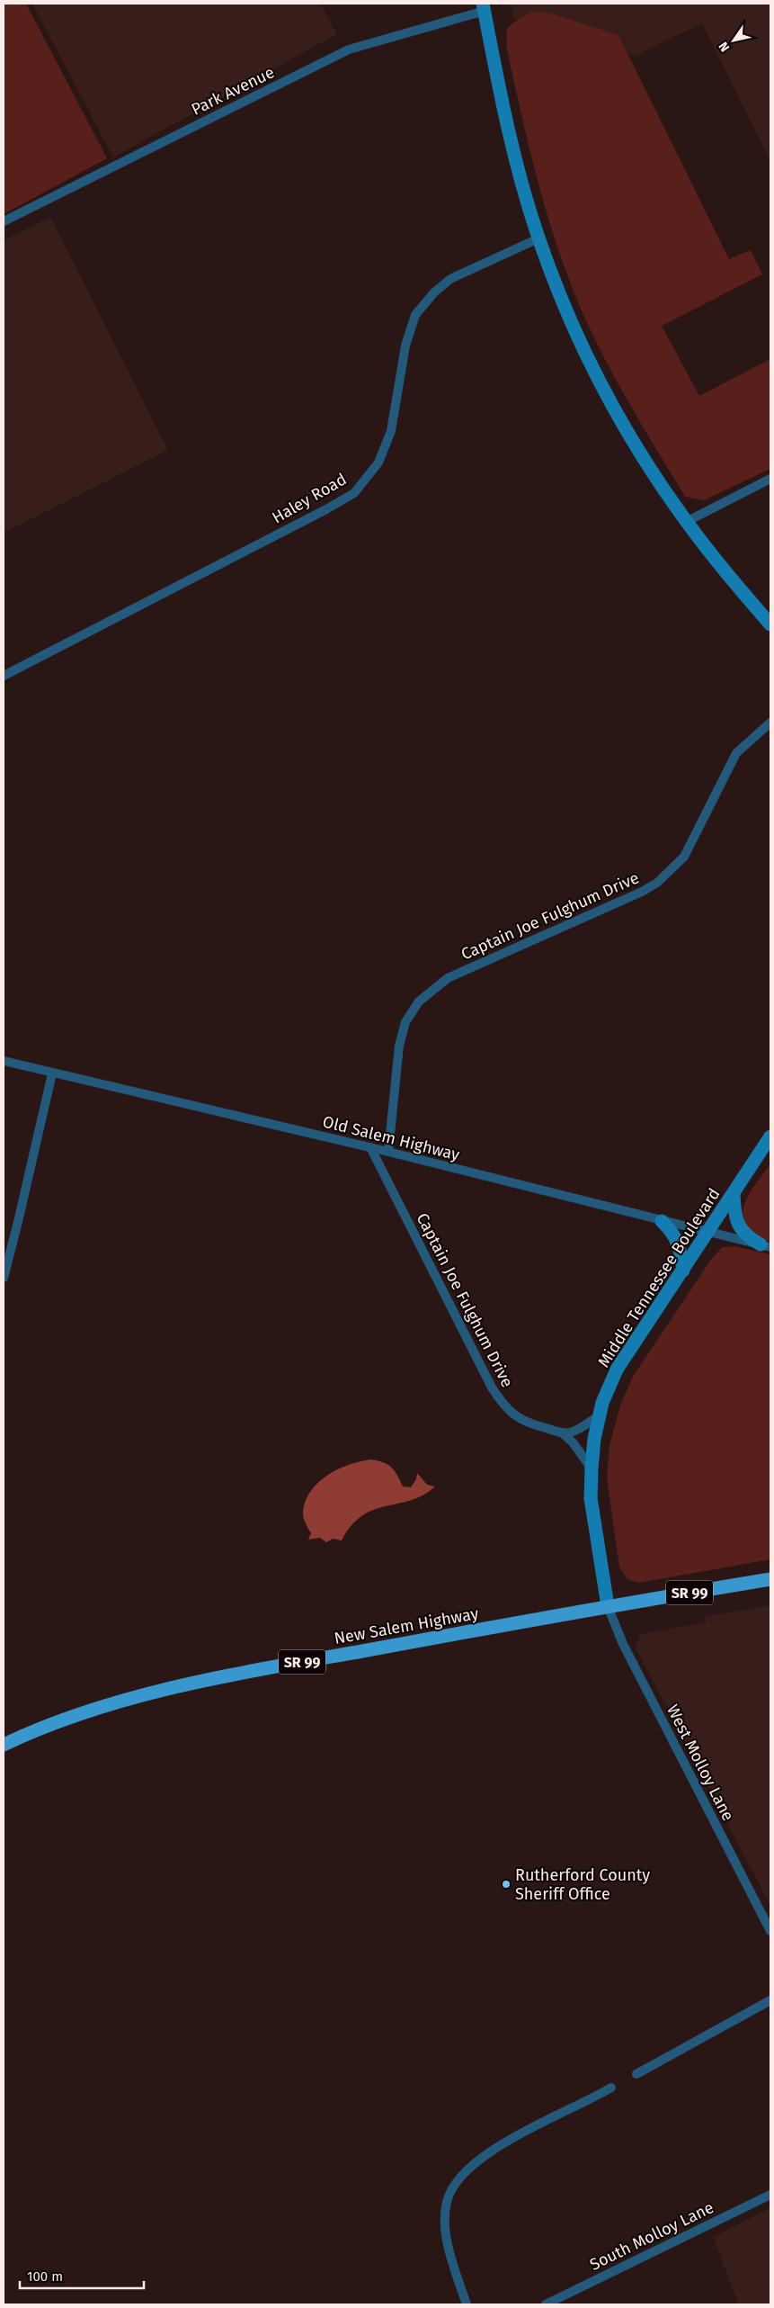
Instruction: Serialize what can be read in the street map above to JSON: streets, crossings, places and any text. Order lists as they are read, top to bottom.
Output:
{
  "streets": {
    "main road": ["Middle Tennessee Boulevard", "SR 99", "New Salem Highway"],
    "street": [
      "Park Avenue",
      "Haley Road",
      "Captain Joe Fulghum Drive",
      "Old Salem Highway",
      "West Molloy Lane",
      "South Molloy Lane"
    ]
  },
  "crossings": [
    ["Captain Joe Fulghum Drive", "Old Salem Highway"],
    ["Old Salem Highway", "Middle Tennessee Boulevard"],
    ["Middle Tennessee Boulevard", "New Salem Highway"],
    ["Middle Tennessee Boulevard", "West Molloy Lane"],
    ["New Salem Highway", "West Molloy Lane"]
  ],
  "places": ["Rutherford County Sheriff Office"],
  "scale_bar": "100 m",
  "north": "bottom left"
}
